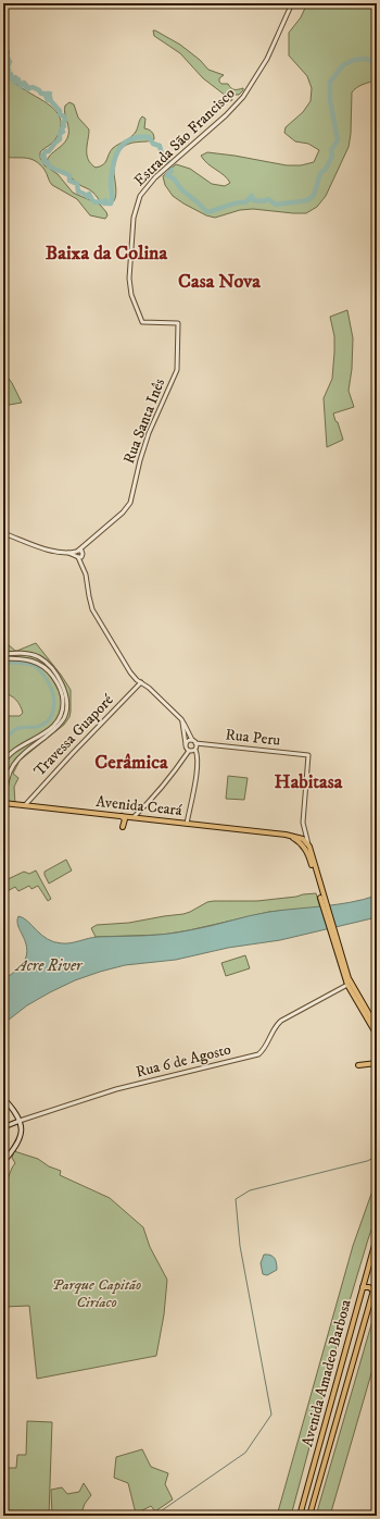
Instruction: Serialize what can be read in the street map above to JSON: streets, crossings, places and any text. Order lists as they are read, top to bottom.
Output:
{
  "streets": {
    "main road": ["Avenida Ceará", "Rua 6 de Agosto", "Avenida Amadeo Barbosa"],
    "street": [
      "Estrada São Francisco",
      "Rua Santa Inês",
      "Travessa Guaporé",
      "Rua Peru"
    ]
  },
  "crossings": [
    ["Estrada São Francisco", "Rua Santa Inês"],
    ["Travessa Guaporé", "Avenida Ceará"]
  ],
  "districts": [
    "Baixa da Colina",
    "Casa Nova",
    "Cerâmica",
    "Habitasa"
  ],
  "water": ["Acre River"],
  "parks": ["Parque Capitão Ciríaco"]
}
